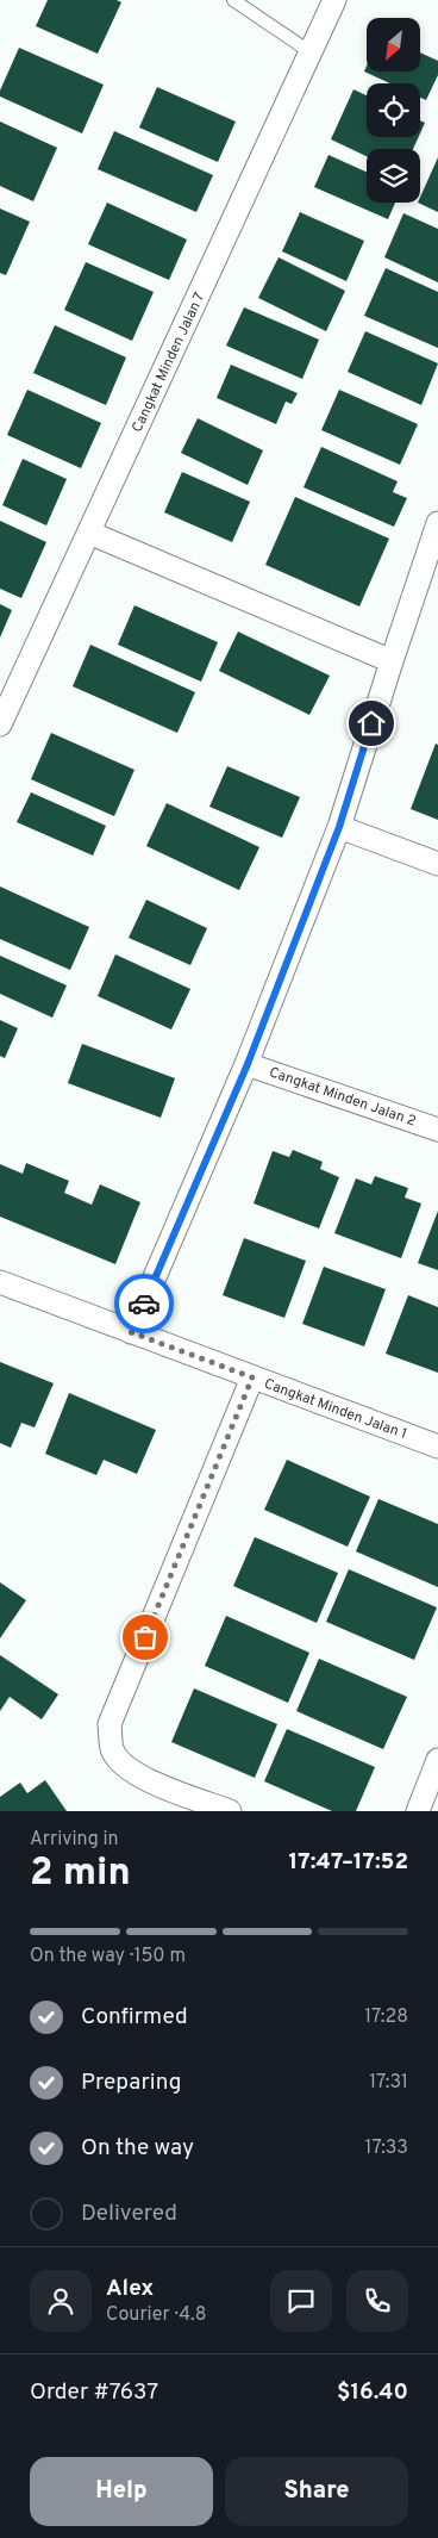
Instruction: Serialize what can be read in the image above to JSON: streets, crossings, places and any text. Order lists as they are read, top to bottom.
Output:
{
  "streets": {
    "street": ["Cangkat Minden Jalan 7", "Cangkat Minden Jalan 2", "Cangkat Minden Jalan 1"]
  },
  "north": "bottom left",
  "page": {
    "heading": ["2 min", "Arriving in", "17:47–17:52"],
    "panel": [
      "Alex",
      "Courier · 4.8",
      "Order #7637",
      "$16.40"
    ],
    "bar": "On the way · 150 m",
    "list": [
      ["Confirmed", "17:28"],
      ["Preparing", "17:31"],
      ["On the way", "17:33"],
      "Delivered"
    ],
    "buttons": ["Help", "Share"]
  }
}
